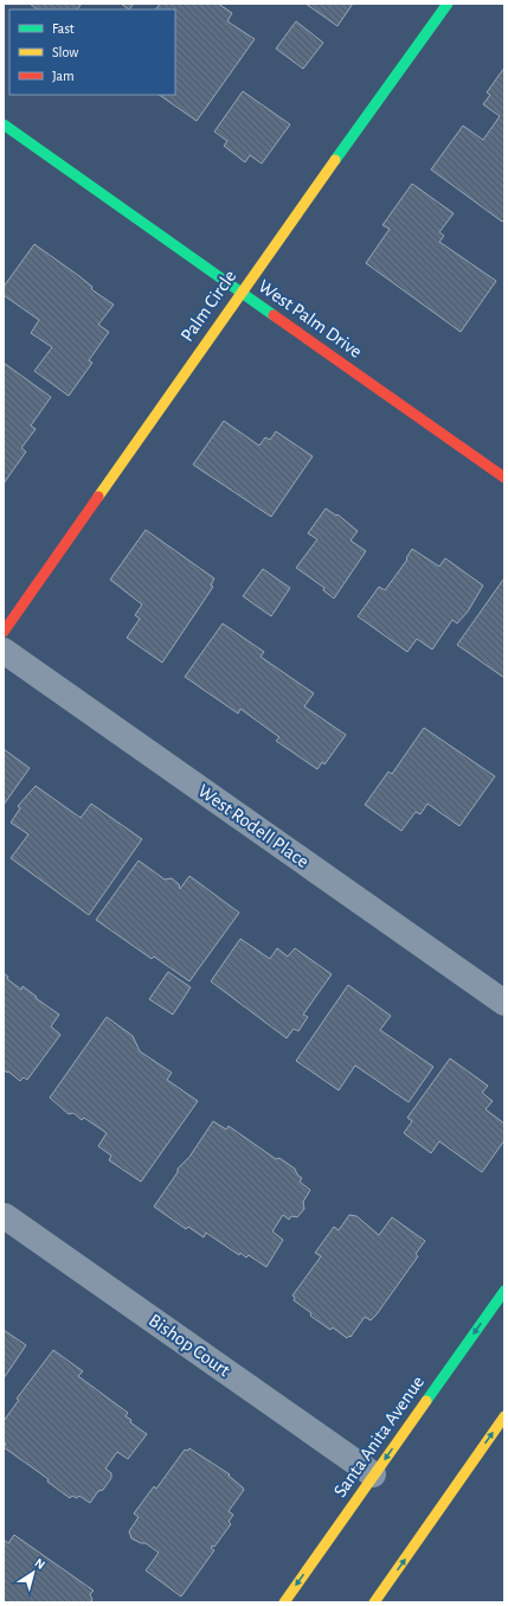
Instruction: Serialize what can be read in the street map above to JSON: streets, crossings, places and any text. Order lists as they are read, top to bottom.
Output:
{
  "streets": {
    "street": [
      "Palm Circle",
      "West Palm Drive",
      "West Rodell Place",
      "Bishop Court",
      "Santa Anita Avenue"
    ]
  },
  "crossings": [
    ["Palm Circle", "West Palm Drive"],
    ["Bishop Court", "Santa Anita Avenue"]
  ],
  "legend": ["Fast", "Slow", "Jam"],
  "north": "top right"
}
